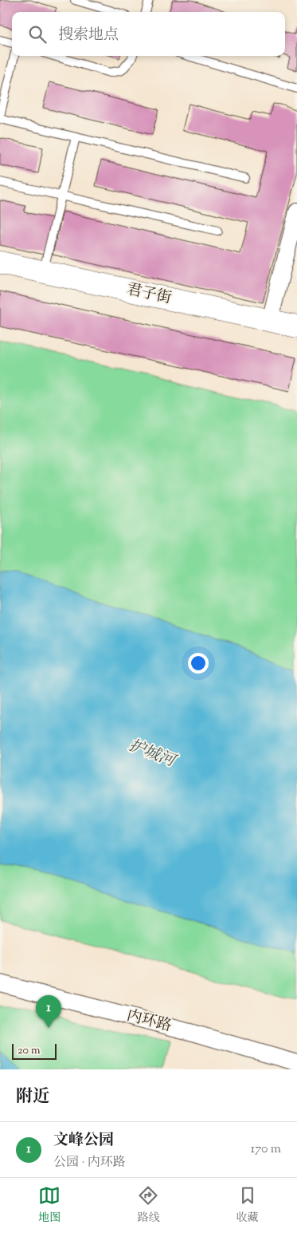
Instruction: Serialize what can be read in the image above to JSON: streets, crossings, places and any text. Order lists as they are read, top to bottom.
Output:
{
  "streets": {
    "street": ["君子街", "内环路"]
  },
  "water": ["护城河"],
  "scale_bar": "20 m",
  "page": {
    "search": "搜索地点",
    "pins": "1",
    "scale": "20 m",
    "heading": "附近",
    "list": [
      {
        "mark": "1",
        "name": "文峰公园",
        "note": "公园 · 内环路",
        "value": "170 m"
      }
    ],
    "nav": ["地图", "路线", "收藏"]
  }
}
